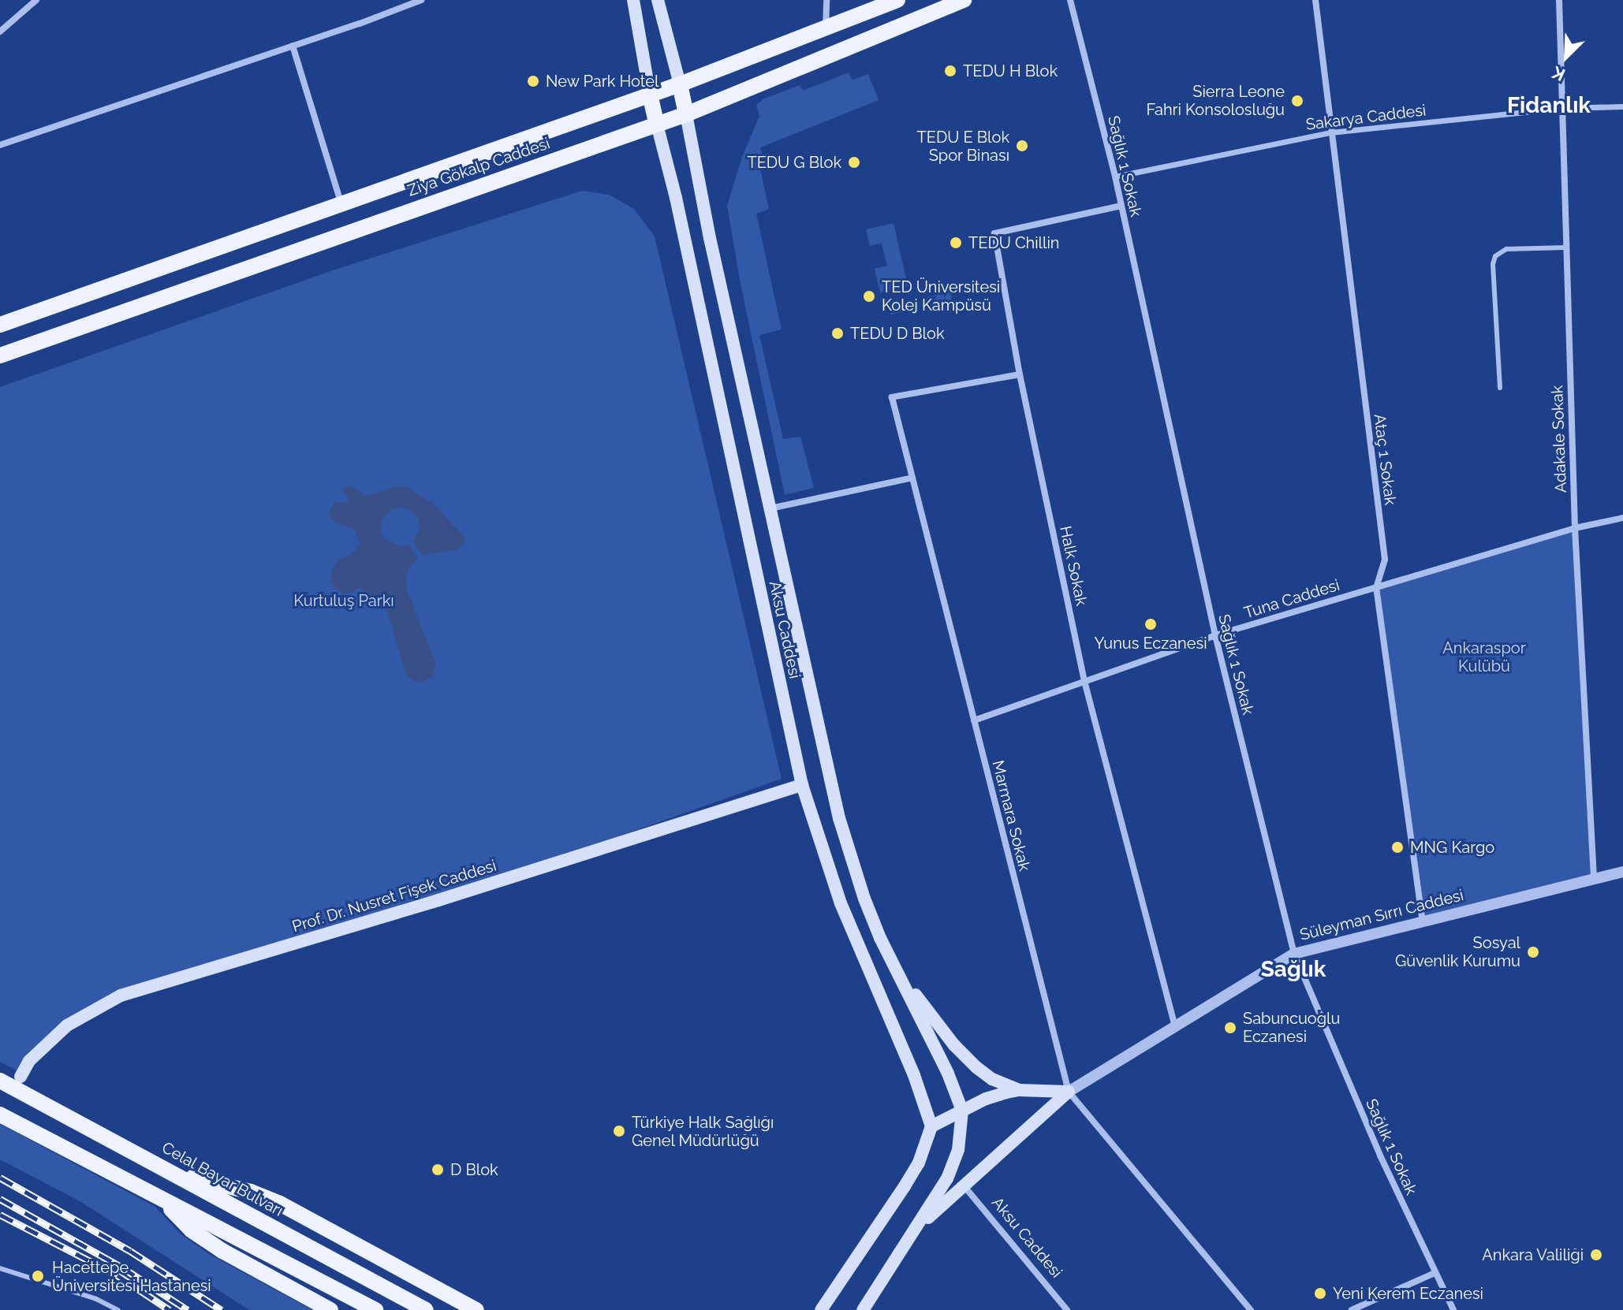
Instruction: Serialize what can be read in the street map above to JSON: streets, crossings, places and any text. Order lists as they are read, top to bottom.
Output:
{
  "streets": {
    "main road": [
      "Ziya Gökalp Caddesi",
      "Aksu Caddesi",
      "Prof. Dr. Nusret Fişek Caddesi",
      "Celal Bayar Bulvarı"
    ],
    "street": [
      "Sakarya Caddesi",
      "Sağlık 1 Sokak",
      "Adakale Sokak",
      "Ataç 1 Sokak",
      "Halk Sokak",
      "Tuna Caddesi",
      "Marmara Sokak",
      "Süleyman Sırrı Caddesi"
    ]
  },
  "crossings": [
    ["Sakarya Caddesi", "Sağlık 1 Sokak"],
    ["Sakarya Caddesi", "Adakale Sokak"],
    ["Sakarya Caddesi", "Ataç 1 Sokak"],
    ["Sağlık 1 Sokak", "Halk Sokak"],
    ["Sağlık 1 Sokak", "Tuna Caddesi"],
    ["Sağlık 1 Sokak", "Süleyman Sırrı Caddesi"],
    ["Ziya Gökalp Caddesi", "Aksu Caddesi"],
    ["Adakale Sokak", "Tuna Caddesi"],
    ["Adakale Sokak", "Süleyman Sırrı Caddesi"],
    ["Ataç 1 Sokak", "Tuna Caddesi"],
    ["Ataç 1 Sokak", "Süleyman Sırrı Caddesi"],
    ["Halk Sokak", "Tuna Caddesi"],
    ["Halk Sokak", "Marmara Sokak"],
    ["Halk Sokak", "Süleyman Sırrı Caddesi"],
    ["Tuna Caddesi", "Marmara Sokak"],
    ["Aksu Caddesi", "Prof. Dr. Nusret Fişek Caddesi"],
    ["Marmara Sokak", "Süleyman Sırrı Caddesi"]
  ],
  "districts": ["Fidanlık", "Sağlık"],
  "parks": ["Kurtuluş Parkı", "Ankaraspor Kulübü"],
  "places": [
    "TEDU H Blok",
    "New Park Hotel",
    "Sierra Leone Fahri Konsolosluğu",
    "TEDU E Blok Spor Binası",
    "TEDU G Blok",
    "TEDU Chillin",
    "TED Üniversitesi Kolej Kampüsü",
    "TEDU D Blok",
    "Yunus Eczanesi",
    "MNG Kargo",
    "Sosyal Güvenlik Kurumu",
    "Sabuncuoğlu Eczanesi",
    "Türkiye Halk Sağlığı Genel Müdürlüğü",
    "D Blok",
    "Ankara Valiliği",
    "Hacettepe Üniversitesi Hastanesi",
    "Yeni Kerem Eczanesi"
  ],
  "north": "bottom left"
}
